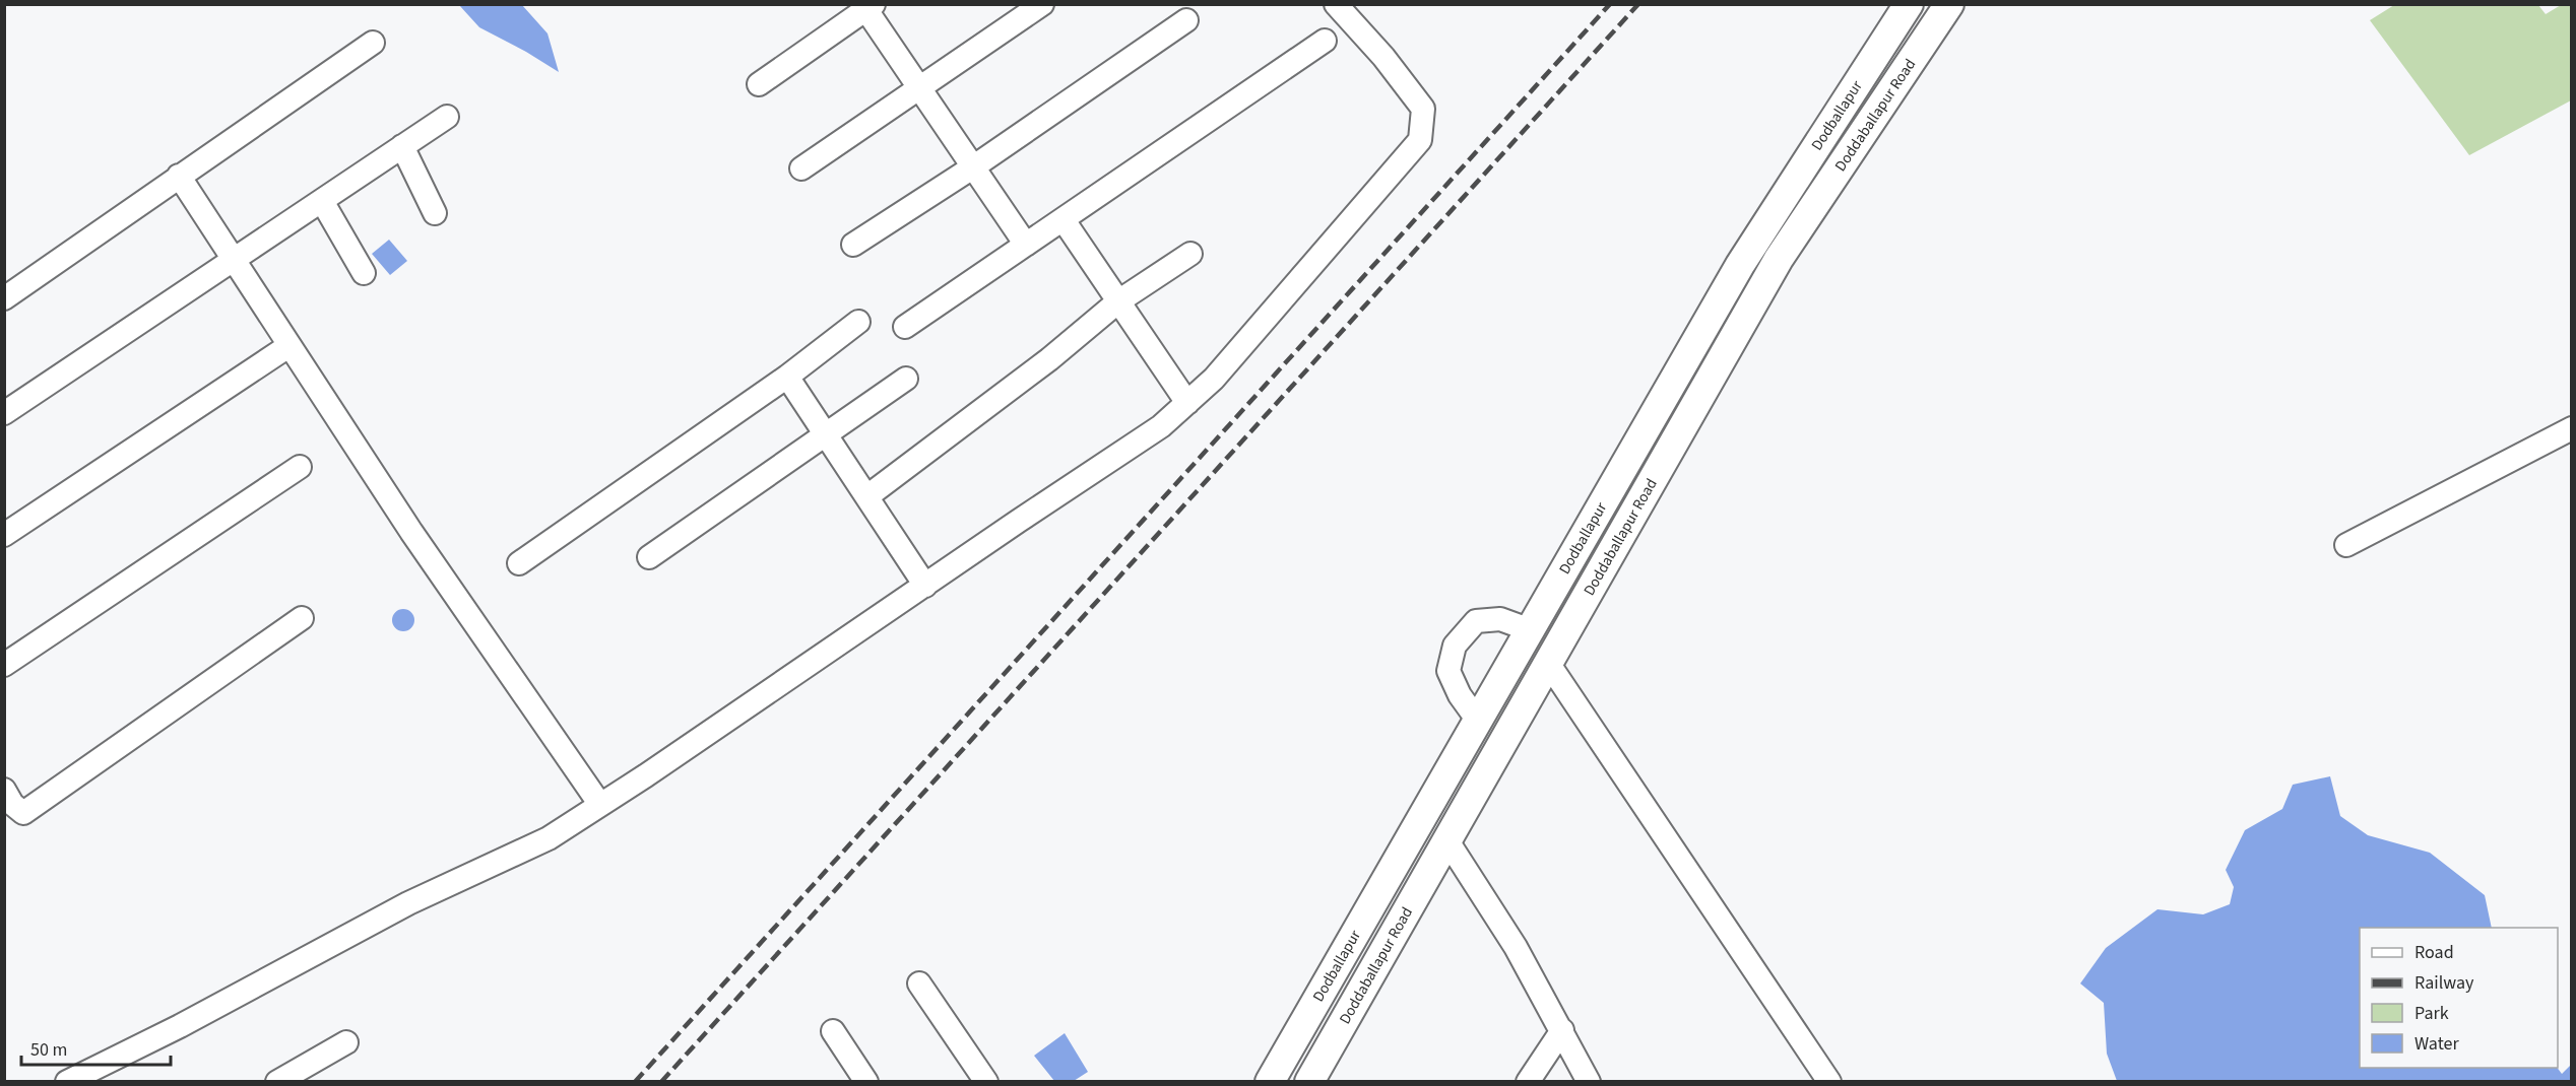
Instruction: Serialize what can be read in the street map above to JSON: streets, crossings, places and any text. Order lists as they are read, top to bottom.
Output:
{
  "streets": {
    "main road": ["Doddaballapur Road", "Dodballapur"]
  },
  "legend": [
    "Road",
    "Railway",
    "Park",
    "Water"
  ],
  "scale_bar": "50 m"
}
